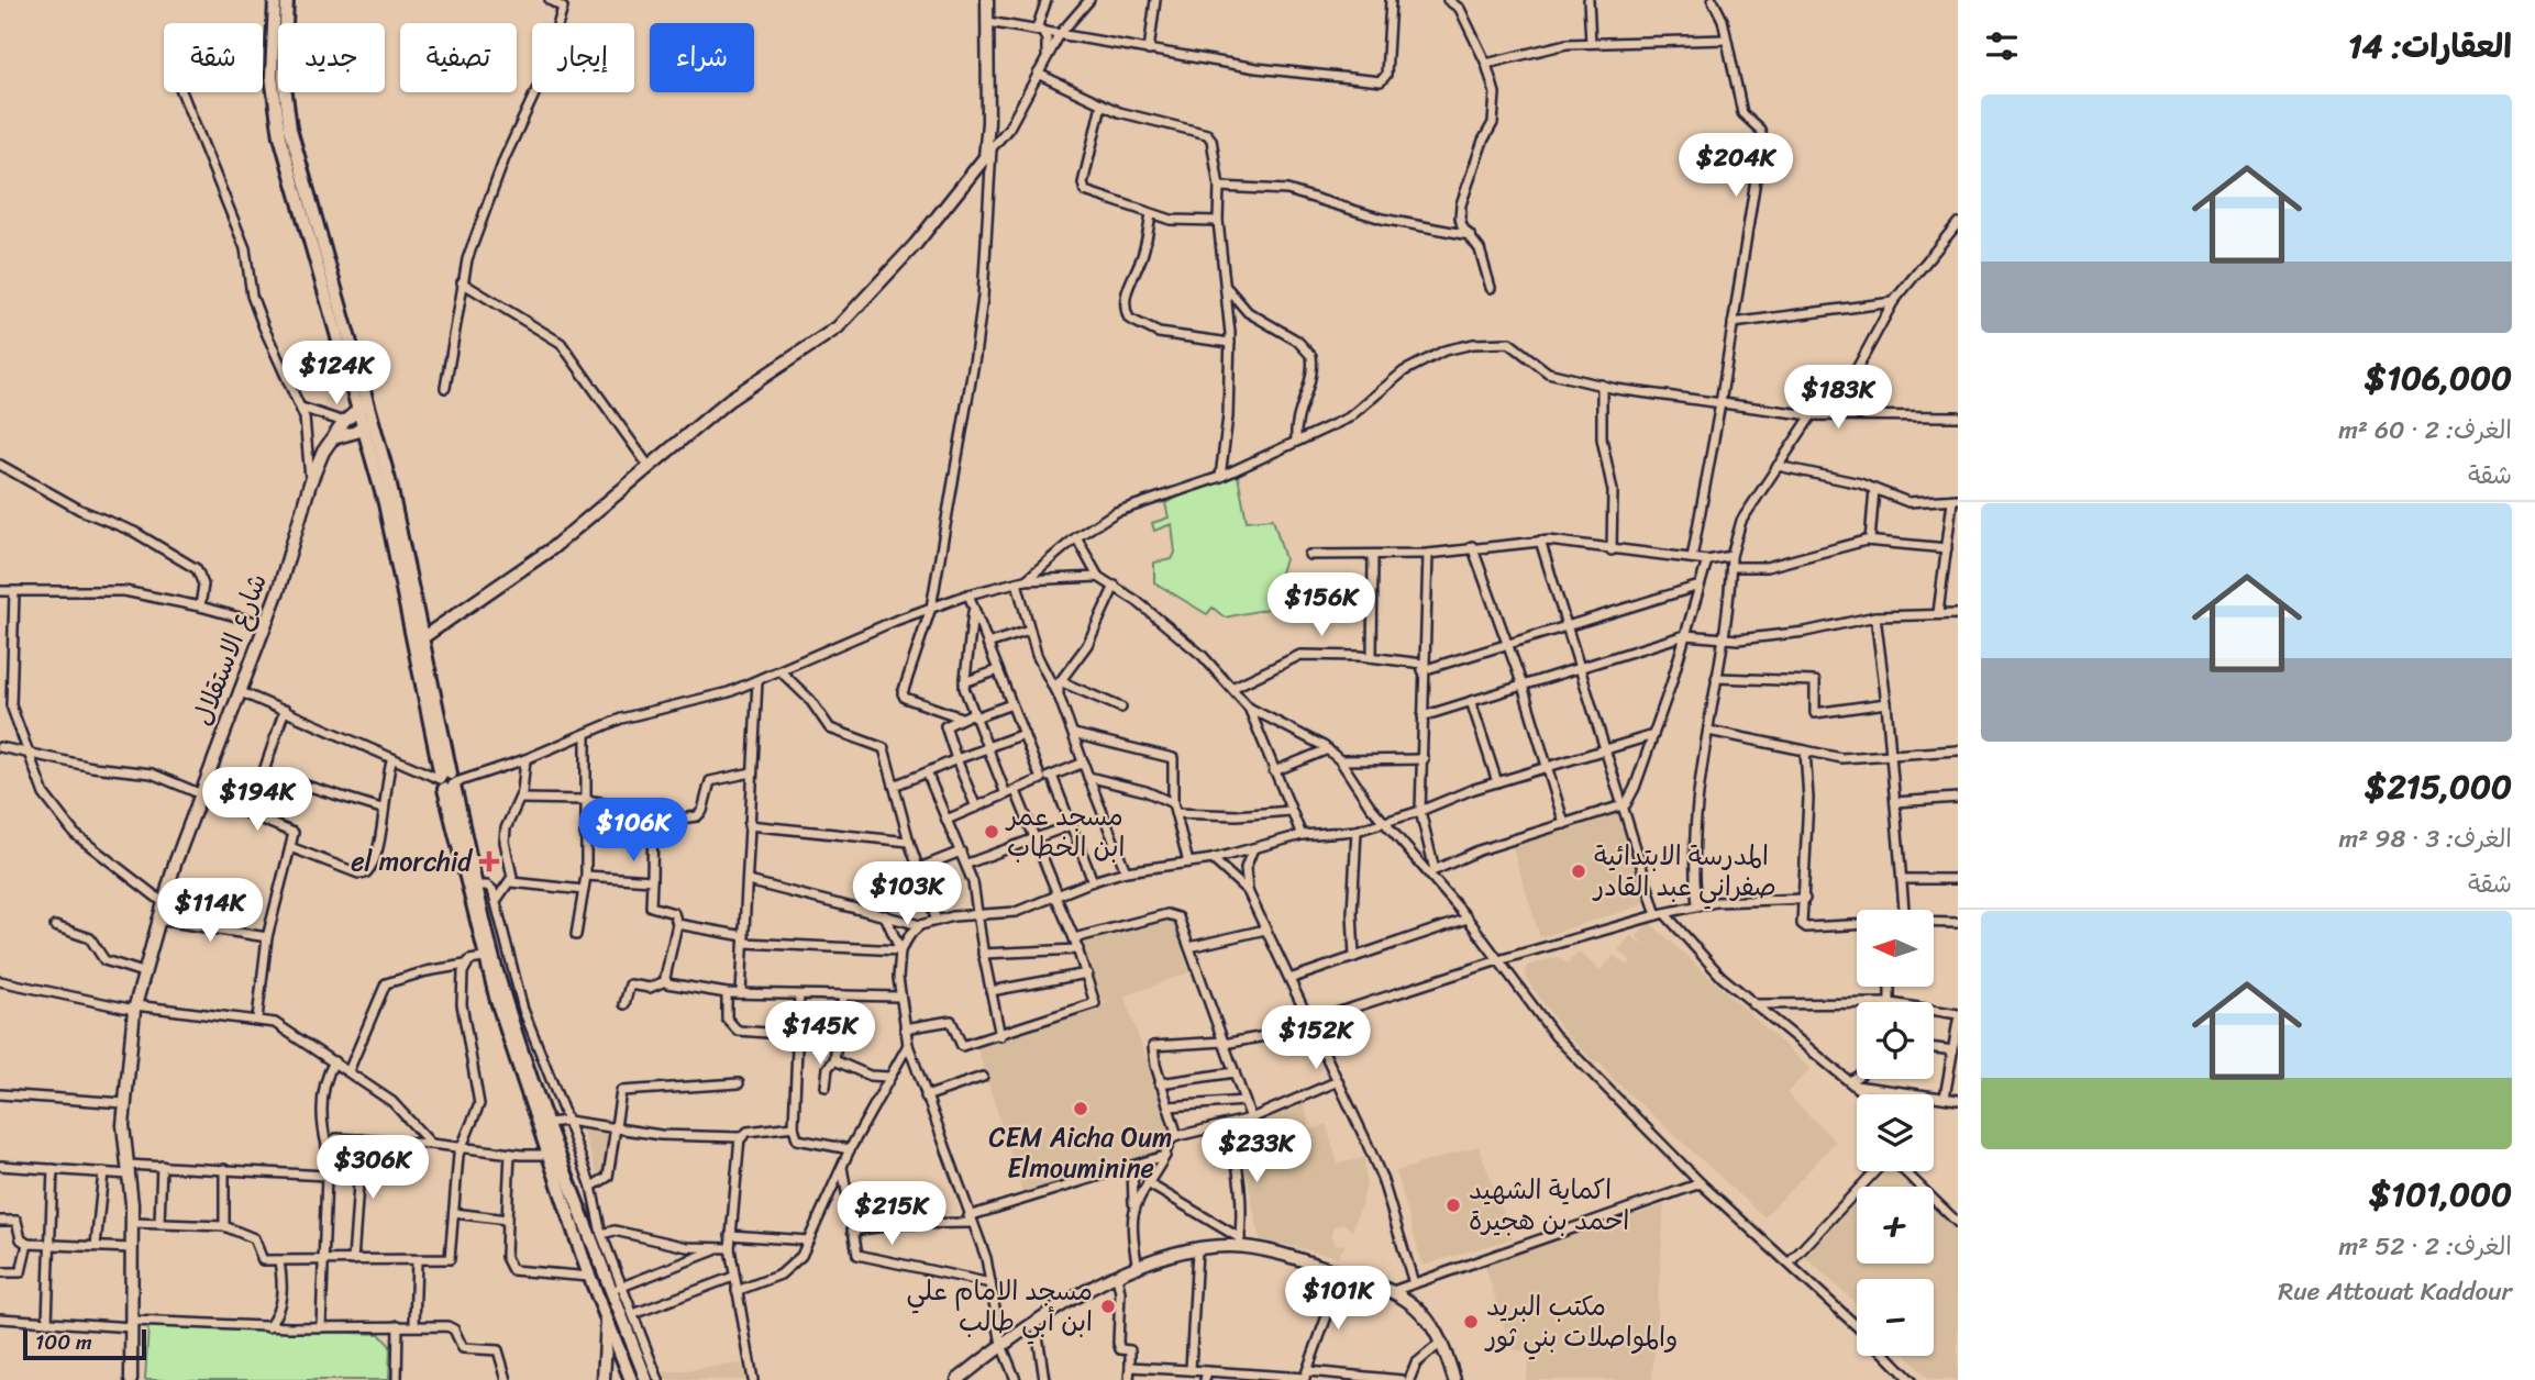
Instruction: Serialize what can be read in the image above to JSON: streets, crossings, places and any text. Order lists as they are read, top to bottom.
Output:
{
  "streets": {
    "street": ["شارع الاستقلال"]
  },
  "places": {
    "other": [
      "مسجد عمر ابن الخطاب",
      "المدرسة الابتدائية صفراني عبد القادر",
      "CEM Aicha Oum Elmouminine",
      "اكماية الشهيد احمد بن هجيرة",
      "مسجد الامام علي ابن أبي طالب",
      "مكتب البريد والمواصلات بني ثور"
    ],
    "health": ["el morchid"]
  },
  "scale_bar": "100 m",
  "north": "left",
  "page": {
    "heading": "العقارات: 14",
    "chip": [
      "شراء",
      "إيجار",
      "تصفية",
      "جديد",
      "شقة"
    ],
    "list": [
      {
        "name": "$106,000",
        "note": "الغرف: 2 · 60 m² · شقة"
      },
      {
        "name": "$215,000",
        "note": "الغرف: 3 · 98 m² · شقة"
      },
      {
        "name": "$101,000",
        "note": "الغرف: 2 · 52 m² · Rue Attouat Kaddour"
      }
    ],
    "price": [
      "$204K",
      "$124K",
      "$183K",
      "$156K",
      "$194K",
      "$106K",
      "$103K",
      "$114K",
      "$145K",
      "$152K",
      "$233K",
      "$306K",
      "$215K",
      "$101K"
    ],
    "map_buttons": ["+", "−"],
    "scale": "100 m"
  }
}
